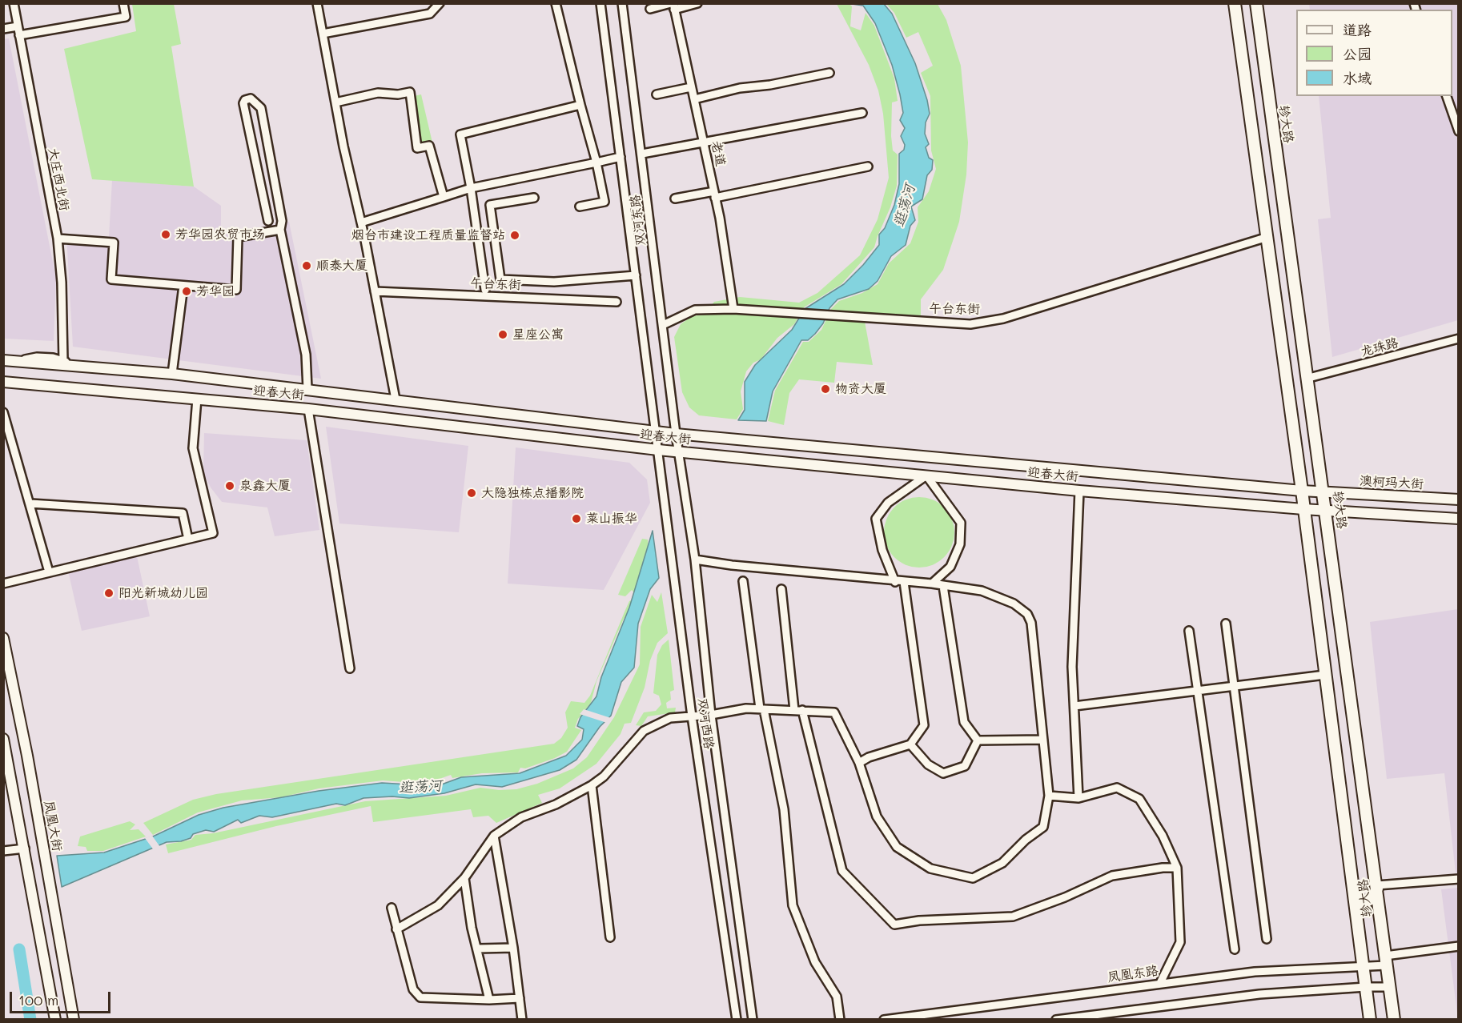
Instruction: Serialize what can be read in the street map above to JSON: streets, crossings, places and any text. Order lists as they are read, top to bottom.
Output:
{
  "streets": {
    "highway": ["轸大路"],
    "main road": ["迎春大街", "澳柯玛大街", "凤凰大街"],
    "street": [
      "老道",
      "大庄西北街",
      "双河东路",
      "午台东街",
      "龙珠路",
      "双河西路",
      "凤凰东路"
    ]
  },
  "crossings": [
    ["轸大路", "午台东街"],
    ["轸大路", "龙珠路"],
    ["轸大路", "迎春大街"],
    ["轸大路", "澳柯玛大街"],
    ["轸大路", "凤凰东路"],
    ["老道", "午台东街"],
    ["双河东路", "午台东街"],
    ["双河东路", "迎春大街"],
    ["双河东路", "双河西路"],
    ["迎春大街", "澳柯玛大街"],
    ["迎春大街", "双河西路"]
  ],
  "water": ["逛荡河"],
  "places": [
    "芳华园农贸市场",
    "烟台市建设工程质量监督站",
    "顺泰大厦",
    "芳华园",
    "星座公寓",
    "物资大厦",
    "泉鑫大厦",
    "大隐独栋点播影院",
    "莱山振华",
    "阳光新城幼儿园"
  ],
  "legend": ["道路", "公园", "水域"],
  "scale_bar": "100 m"
}
